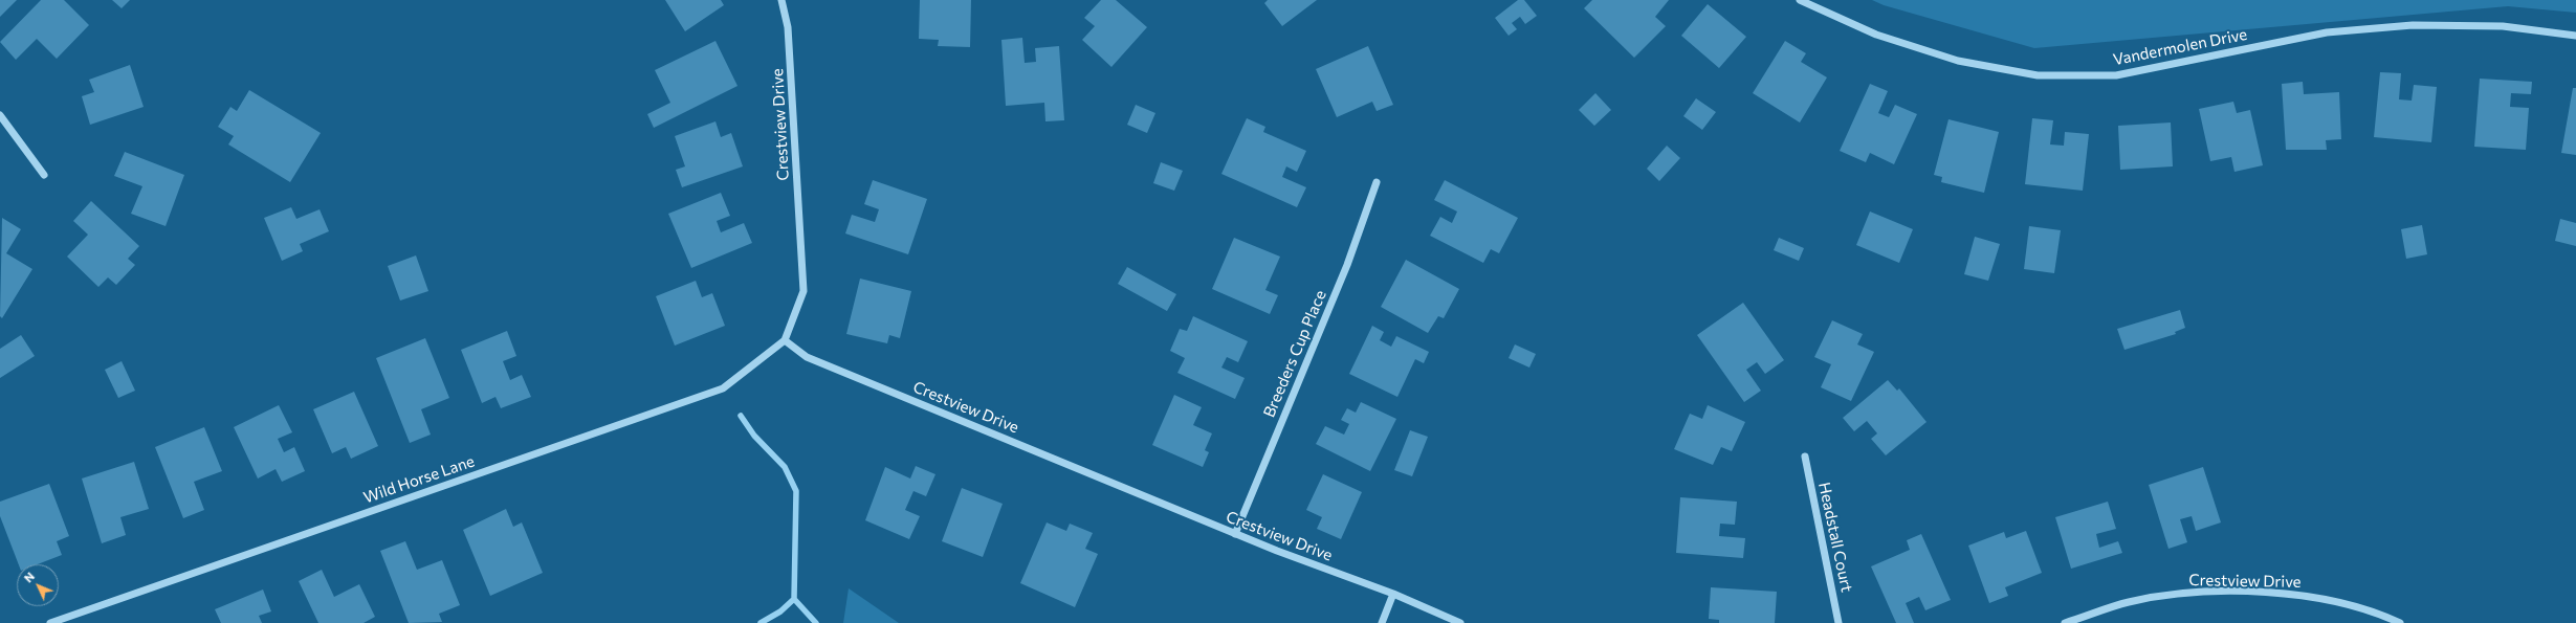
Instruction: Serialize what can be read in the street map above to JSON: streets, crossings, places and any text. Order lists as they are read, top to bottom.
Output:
{
  "streets": {
    "street": [
      "Vandermolen Drive",
      "Crestview Drive",
      "Breeders Cup Place",
      "Wild Horse Lane",
      "Headstall Court"
    ]
  },
  "crossings": [
    ["Crestview Drive", "Breeders Cup Place"],
    ["Crestview Drive", "Wild Horse Lane"]
  ],
  "north": "top left"
}
